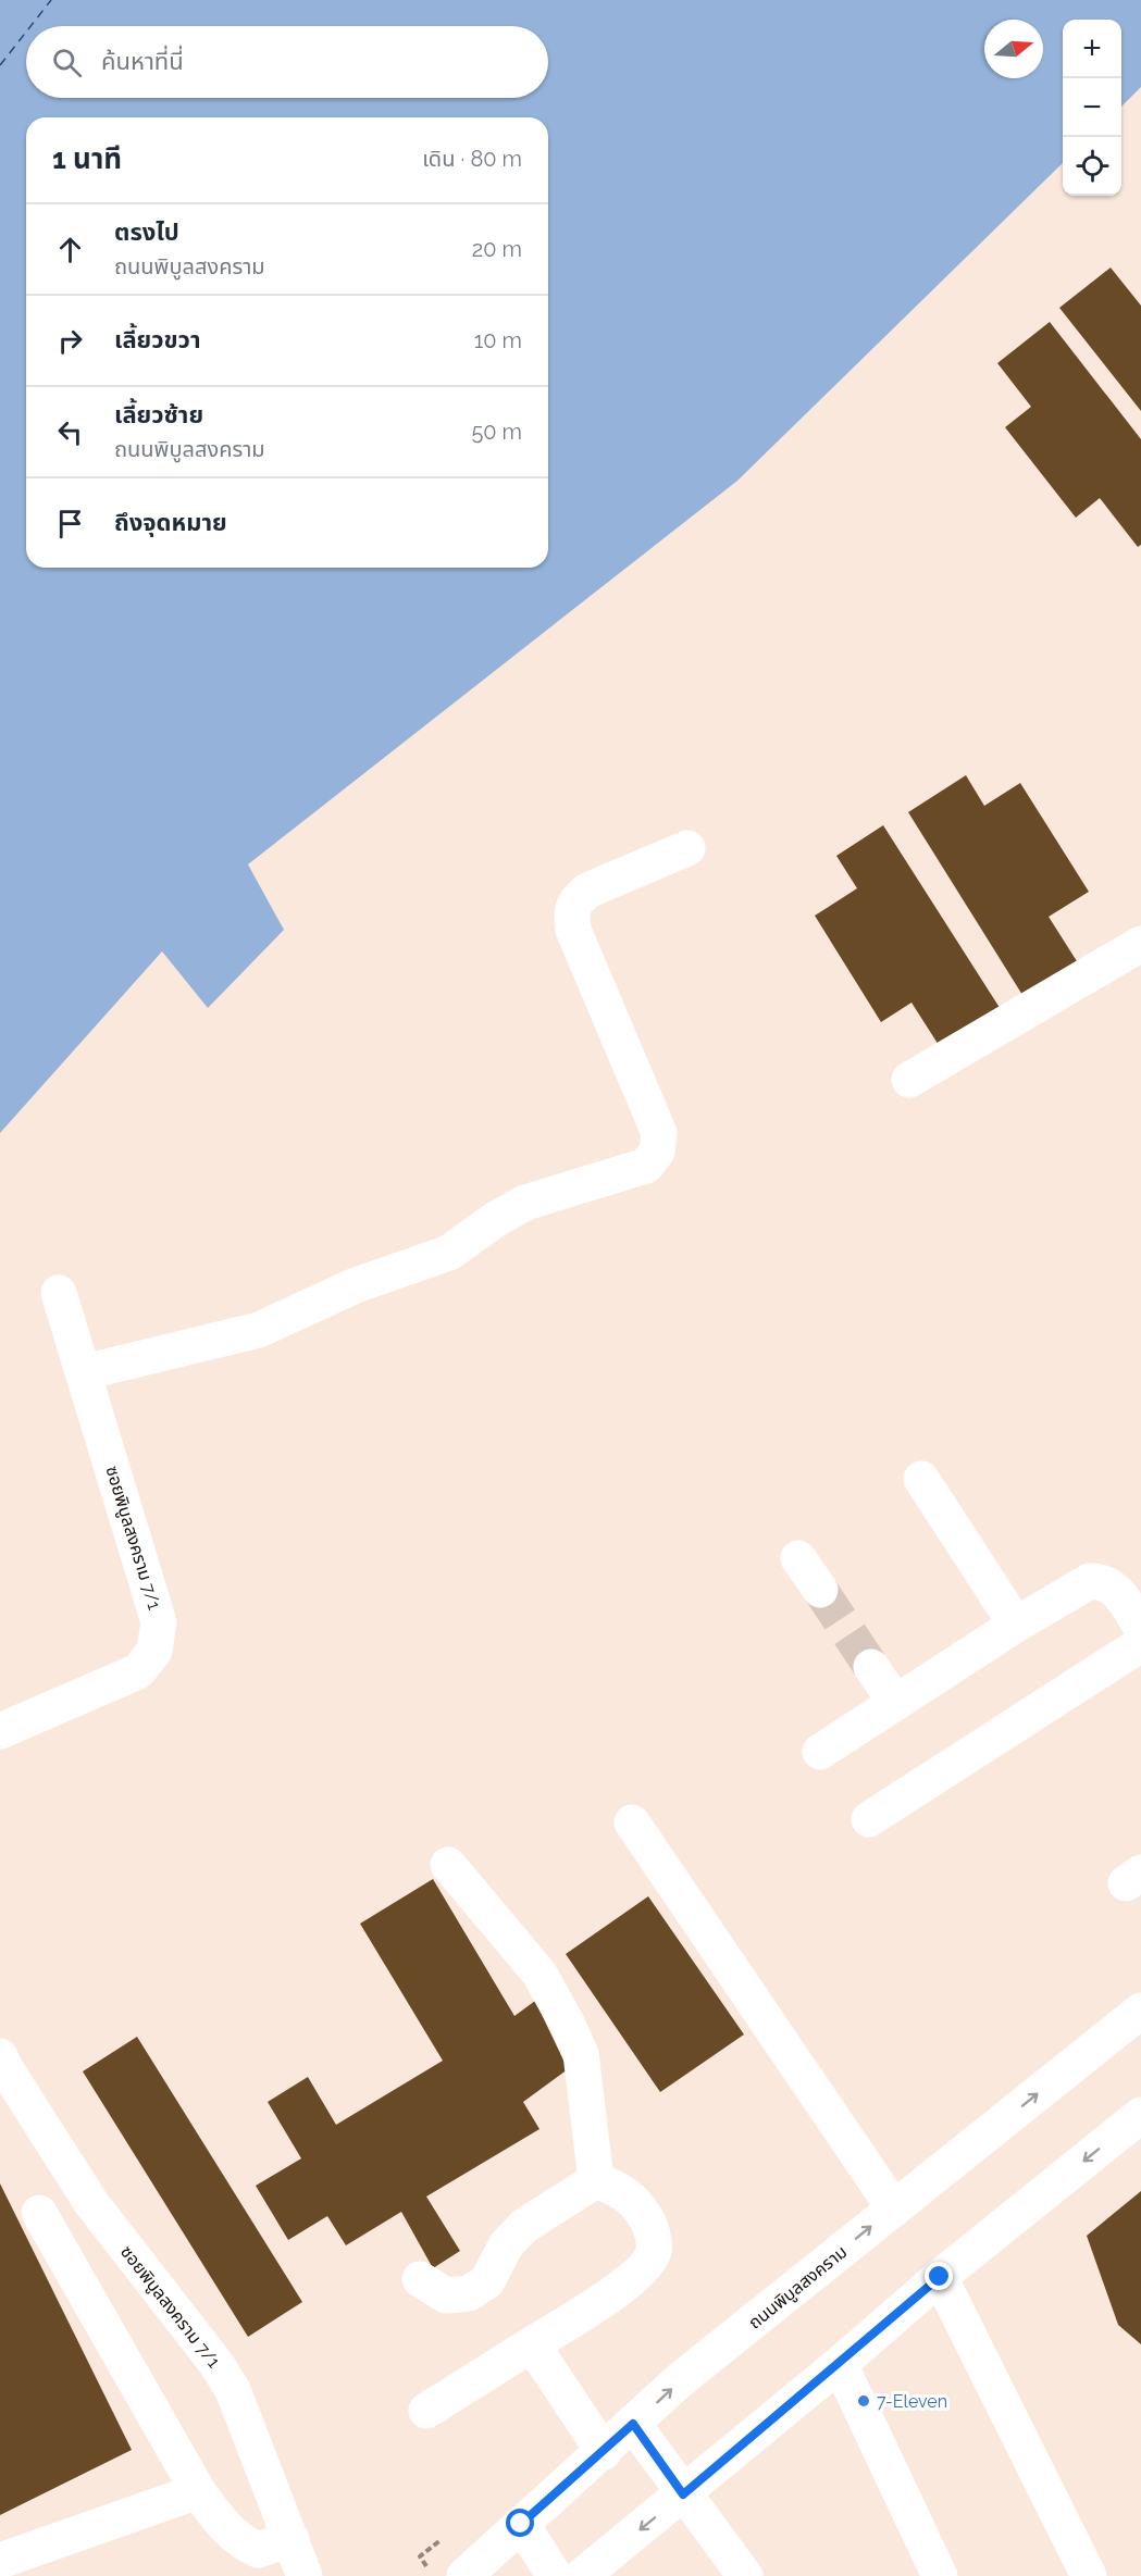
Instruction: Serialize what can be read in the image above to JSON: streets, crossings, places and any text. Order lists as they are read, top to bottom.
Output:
{
  "streets": {
    "street": ["ซอยพิบูลสงคราม 7/1", "ถนนพิบูลสงคราม"]
  },
  "places": ["7-Eleven"],
  "north": "right",
  "page": {
    "map_buttons": ["+", "−"],
    "search": "ค้นหาที่นี่",
    "heading": ["1 นาที", "เดิน · 80 m"],
    "list": [
      ["ตรงไป", "ถนนพิบูลสงคราม", "20 m"],
      ["เลี้ยวขวา", "10 m"],
      ["เลี้ยวซ้าย", "ถนนพิบูลสงคราม", "50 m"],
      "ถึงจุดหมาย"
    ]
  }
}
